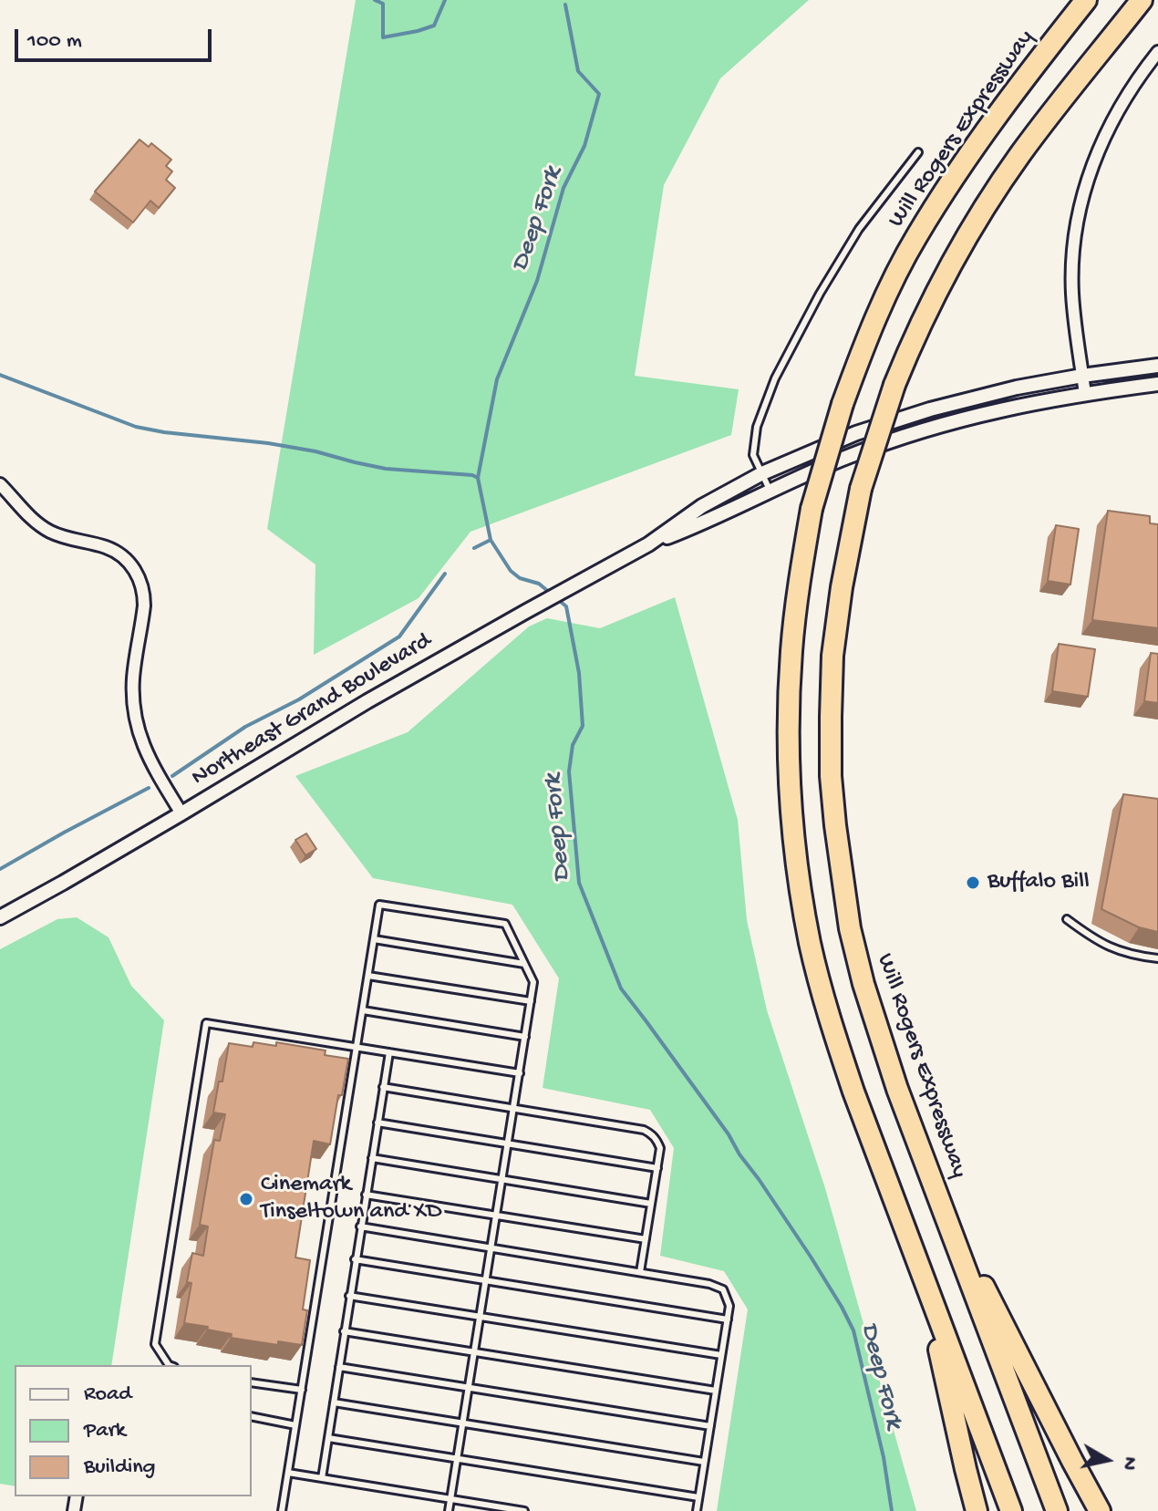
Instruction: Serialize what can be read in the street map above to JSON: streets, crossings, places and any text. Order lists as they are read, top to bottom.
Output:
{
  "streets": {
    "highway": ["Will Rogers Expressway"],
    "street": ["Northeast Grand Boulevard"]
  },
  "water": ["Deep Fork"],
  "places": ["Buffalo Bill", "Cinemark Tinseltown and XD"],
  "legend": ["Road", "Park", "Building"],
  "scale_bar": "100 m",
  "north": "right"
}
